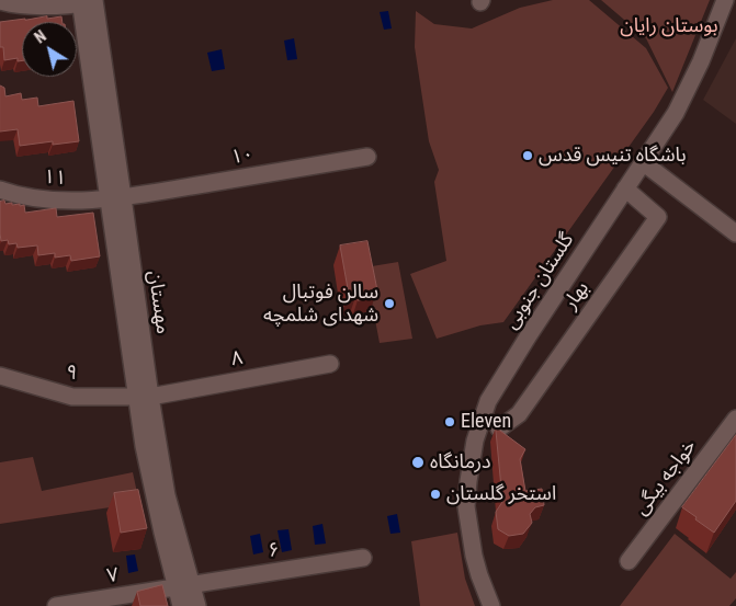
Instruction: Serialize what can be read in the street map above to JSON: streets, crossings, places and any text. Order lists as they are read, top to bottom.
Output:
{
  "streets": {
    "street": [
      "۱۰",
      "۱۱",
      "گلستان جنوبی",
      "بهار",
      "مهستان",
      "۸",
      "۹",
      "خواجه بیگی",
      "۶",
      "۷"
    ]
  },
  "crossings": [
    ["۱۰", "۱۱"],
    ["۱۰", "مهستان"],
    ["۱۱", "مهستان"],
    ["گلستان جنوبی", "بهار"],
    ["مهستان", "۸"],
    ["مهستان", "۹"],
    ["مهستان", "۶"],
    ["مهستان", "۷"],
    ["۸", "۹"],
    ["۶", "۷"]
  ],
  "parks": ["بوستان رایان"],
  "places": [
    "باشگاه تنیس قدس",
    "سالن فوتبال شهدای شلمچه",
    "Eleven",
    "درمانگاه",
    "استخر گلستان"
  ],
  "north": "top left"
}
